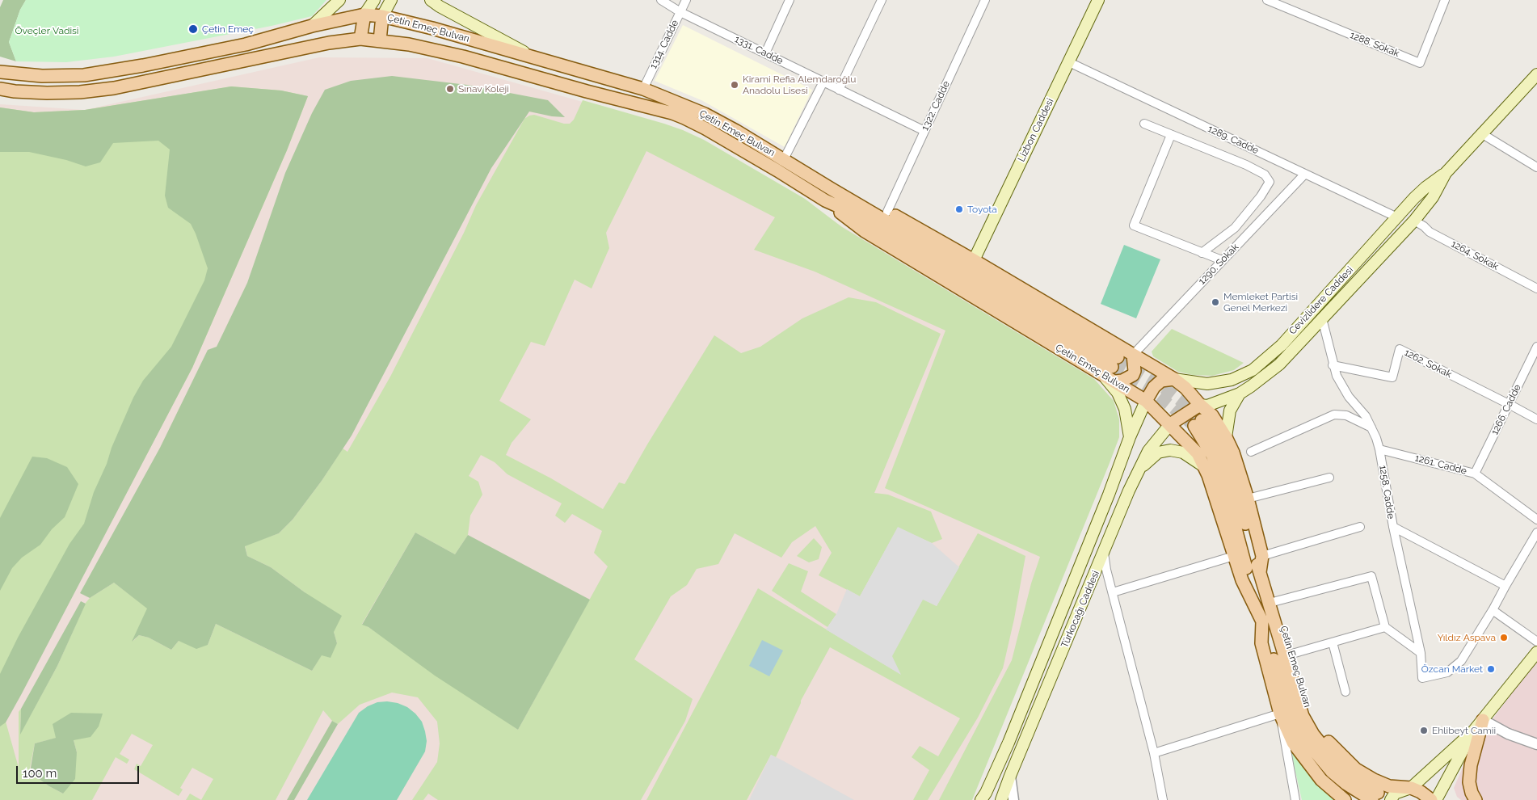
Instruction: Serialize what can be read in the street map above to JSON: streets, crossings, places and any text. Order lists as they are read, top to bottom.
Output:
{
  "streets": {
    "main road": [
      "Çetin Emeç Bulvarı",
      "Lizbon Caddesi",
      "Cevizlidere Caddesi",
      "Türkocağı Caddesi"
    ],
    "street": [
      "1314. Cadde",
      "1288. Sokak",
      "1331. Cadde",
      "1322. Cadde",
      "1289. Cadde",
      "1264. Sokak",
      "1290. Sokak",
      "1262. Sokak",
      "1266. Cadde",
      "1261. Cadde",
      "1258. Cadde"
    ]
  },
  "crossings": [
    ["Çetin Emeç Bulvarı", "1314. Cadde"],
    ["Çetin Emeç Bulvarı", "1322. Cadde"],
    ["Çetin Emeç Bulvarı", "Lizbon Caddesi"],
    ["Çetin Emeç Bulvarı", "1290. Sokak"],
    ["Çetin Emeç Bulvarı", "Cevizlidere Caddesi"],
    ["Çetin Emeç Bulvarı", "Türkocağı Caddesi"],
    ["1314. Cadde", "1331. Cadde"],
    ["1331. Cadde", "1322. Cadde"],
    ["Lizbon Caddesi", "1289. Cadde"],
    ["1289. Cadde", "1290. Sokak"],
    ["1289. Cadde", "Cevizlidere Caddesi"],
    ["1264. Sokak", "Cevizlidere Caddesi"],
    ["Cevizlidere Caddesi", "1258. Cadde"],
    ["1262. Sokak", "1266. Cadde"],
    ["1262. Sokak", "1258. Cadde"],
    ["1266. Cadde", "1261. Cadde"],
    ["1261. Cadde", "1258. Cadde"]
  ],
  "parks": ["Öveçler Vadisi"],
  "places": [
    "Çetin Emeç",
    "Kirami Refia Alemdaroğlu Anadolu Lisesi",
    "Sınav Koleji",
    "Toyota",
    "Memleket Partisi Genel Merkezi",
    "Yıldız Aspava",
    "Özcan Market",
    "Ehlibeyt Camii"
  ],
  "scale_bar": "100 m"
}
